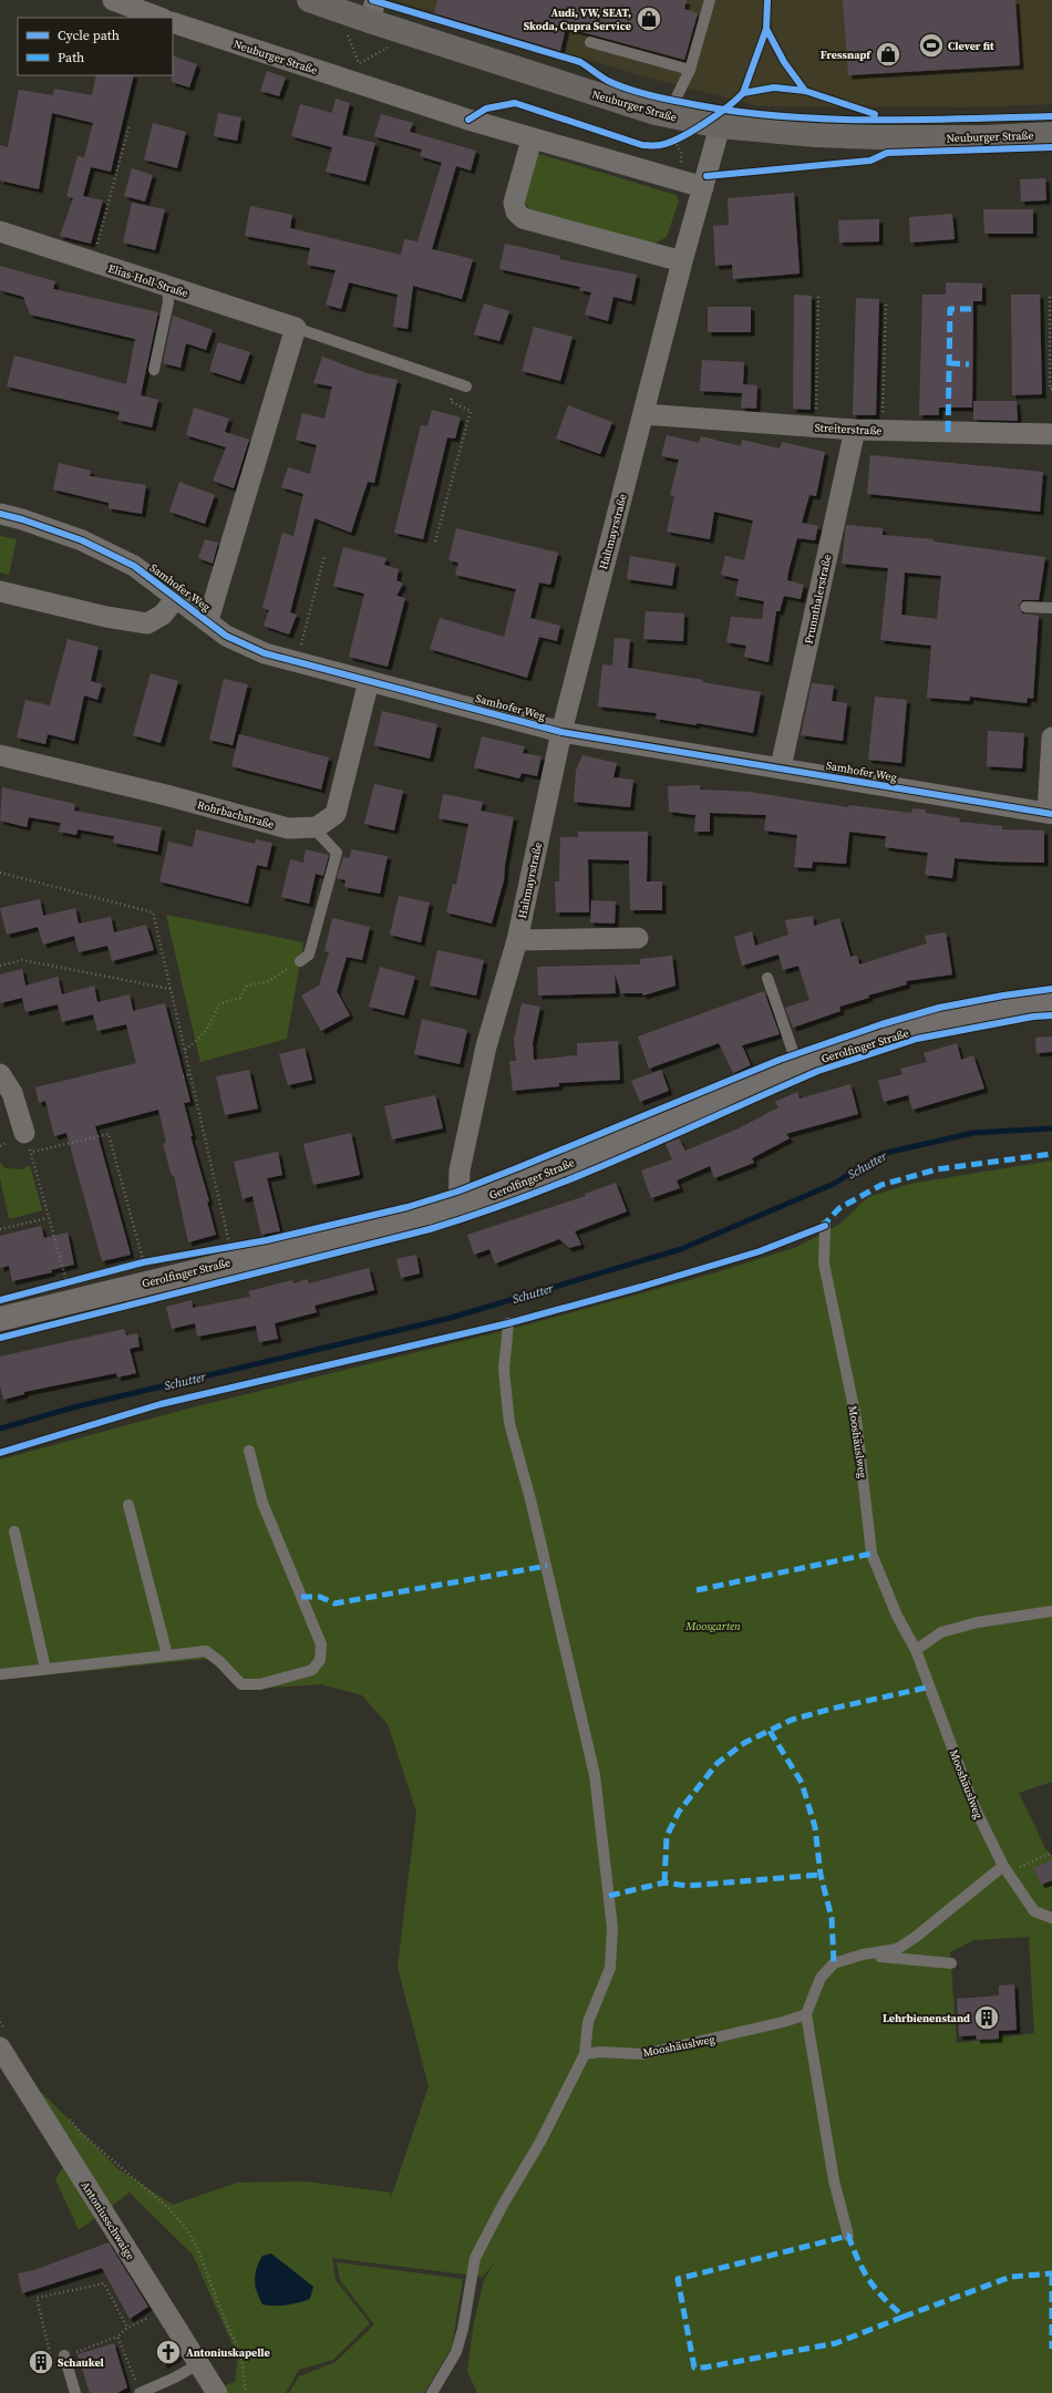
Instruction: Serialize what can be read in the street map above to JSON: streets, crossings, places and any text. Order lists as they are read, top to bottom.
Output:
{
  "streets": {
    "main road": ["Neuburger Straße"],
    "street": [
      "Elias-Holl-Straße",
      "Streiterstraße",
      "Haltmayrstraße",
      "Samhofer Weg",
      "Prunnthalerstraße",
      "Rohrbachstraße",
      "Gerolfinger Straße",
      "Antoniusschwaige"
    ],
    "lane": ["Mooshäuslweg"]
  },
  "crossings": [
    ["Neuburger Straße", "Haltmayrstraße"],
    ["Streiterstraße", "Haltmayrstraße"],
    ["Streiterstraße", "Prunnthalerstraße"],
    ["Haltmayrstraße", "Samhofer Weg"],
    ["Haltmayrstraße", "Gerolfinger Straße"],
    ["Samhofer Weg", "Prunnthalerstraße"]
  ],
  "water": ["Schutter"],
  "parks": ["Moosgarten"],
  "places": {
    "shop": ["Audi, VW, SEAT, Skoda, Cupra Service", "Fressnapf"],
    "sports": ["Clever fit"],
    "building": ["Lehrbienenstand", "Schaukel"],
    "church": ["Antoniuskapelle"]
  },
  "legend": ["Cycle path", "Path"]
}
